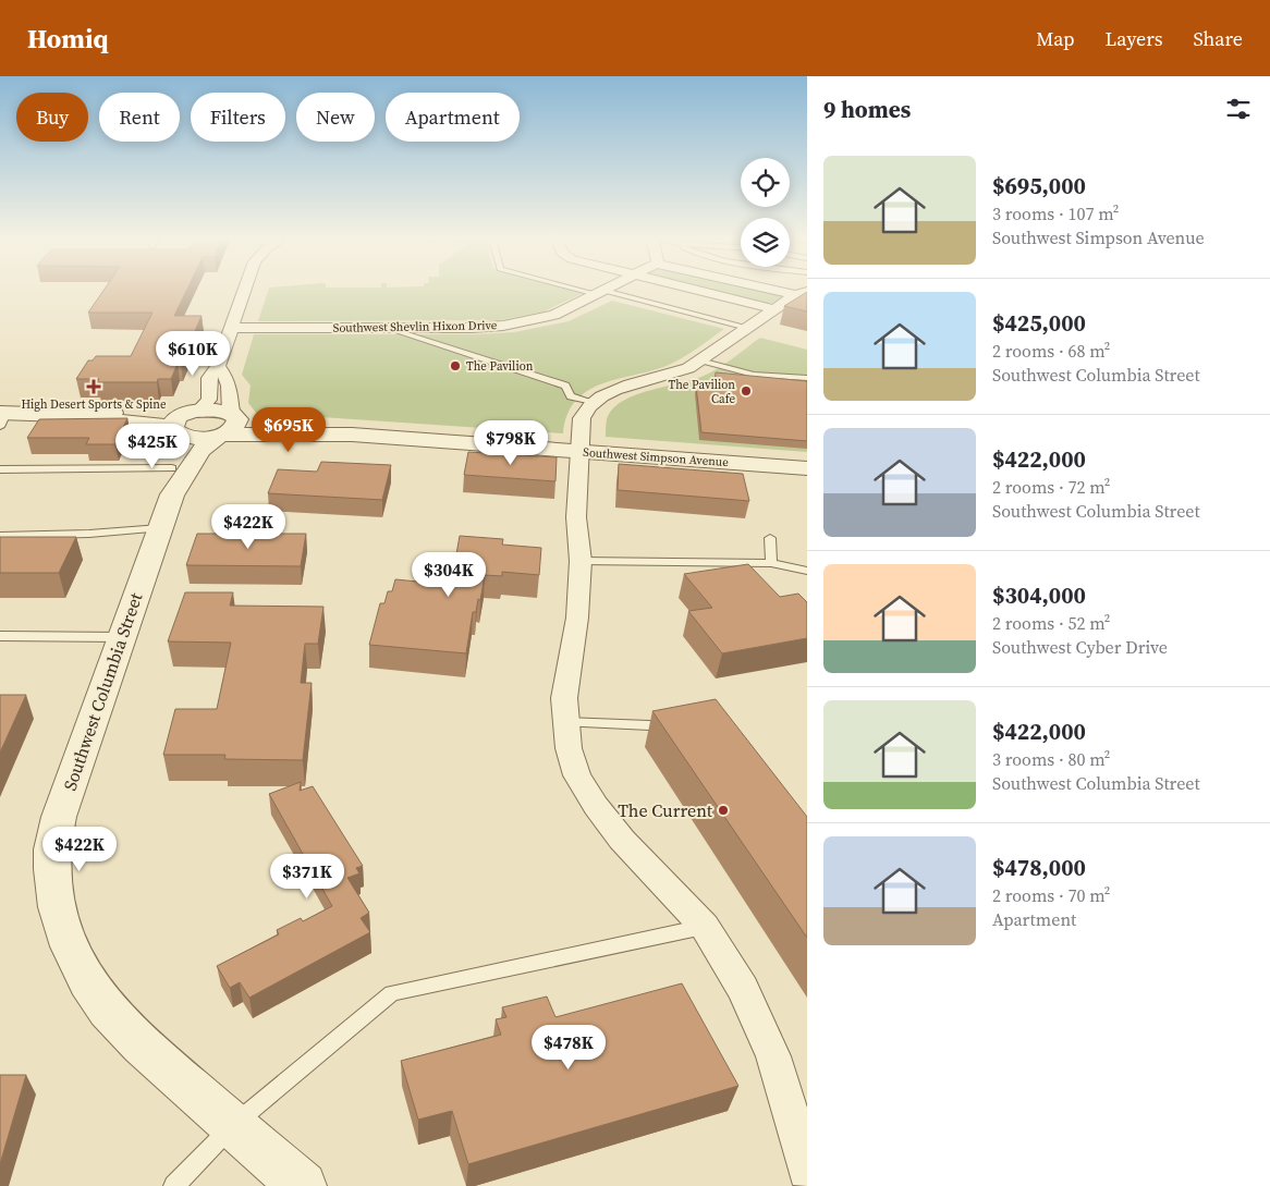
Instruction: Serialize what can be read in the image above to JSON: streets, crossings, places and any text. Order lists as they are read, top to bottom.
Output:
{
  "streets": {
    "street": ["Southwest Shevlin Hixon Drive", "Southwest Simpson Avenue", "Southwest Columbia Street"]
  },
  "crossings": [
    ["Southwest Simpson Avenue", "Southwest Columbia Street"]
  ],
  "places": {
    "other": ["The Pavilion", "The Pavilion Cafe", "The Current"],
    "health": ["High Desert Sports & Spine"]
  },
  "page": {
    "header": "Homiq",
    "nav": ["Map", "Layers", "Share"],
    "heading": "9 homes",
    "chip": [
      "Buy",
      "Rent",
      "Filters",
      "New",
      "Apartment"
    ],
    "list": [
      {
        "name": "$695,000",
        "note": "3 rooms · 107 m² · Southwest Simpson Avenue"
      },
      {
        "name": "$425,000",
        "note": "2 rooms · 68 m² · Southwest Columbia Street"
      },
      {
        "name": "$422,000",
        "note": "2 rooms · 72 m² · Southwest Columbia Street"
      },
      {
        "name": "$304,000",
        "note": "2 rooms · 52 m² · Southwest Cyber Drive"
      },
      {
        "name": "$422,000",
        "note": "3 rooms · 80 m² · Southwest Columbia Street"
      },
      {
        "name": "$478,000",
        "note": "2 rooms · 70 m² · Apartment"
      }
    ],
    "price": [
      "$610K",
      "$695K",
      "$798K",
      "$425K",
      "$422K",
      "$304K",
      "$422K",
      "$371K",
      "$478K"
    ]
  }
}
